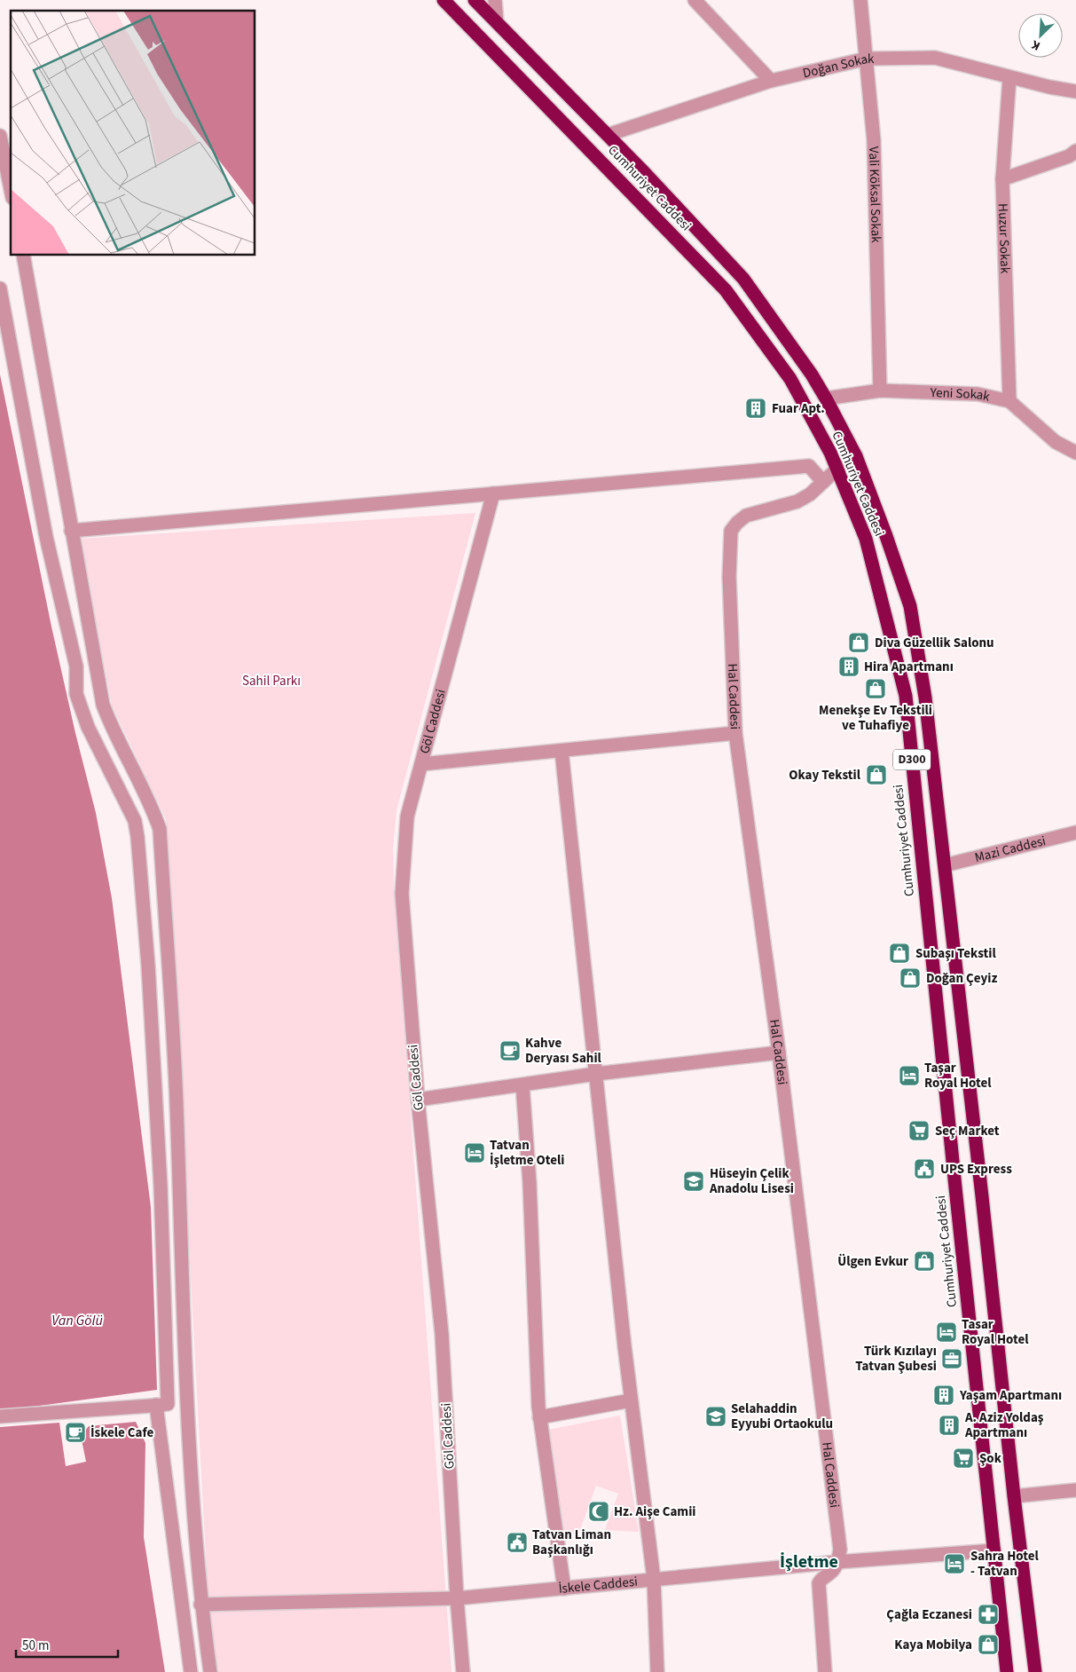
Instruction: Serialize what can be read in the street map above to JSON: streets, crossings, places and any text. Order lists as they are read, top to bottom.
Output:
{
  "streets": {
    "highway": ["Cumhuriyet Caddesi", "D300"],
    "street": [
      "Doğan Sokak",
      "Vali Köksal Sokak",
      "Huzur Sokak",
      "Yeni Sokak",
      "Hal Caddesi",
      "Göl Caddesi",
      "Mazi Caddesi",
      "İskele Caddesi"
    ]
  },
  "crossings": [
    ["Doğan Sokak", "Cumhuriyet Caddesi"],
    ["Doğan Sokak", "Vali Köksal Sokak"],
    ["Doğan Sokak", "Huzur Sokak"],
    ["Cumhuriyet Caddesi", "Yeni Sokak"],
    ["Cumhuriyet Caddesi", "Hal Caddesi"],
    ["Cumhuriyet Caddesi", "Mazi Caddesi"],
    ["Cumhuriyet Caddesi", "İskele Caddesi"],
    ["Vali Köksal Sokak", "Yeni Sokak"],
    ["Huzur Sokak", "Yeni Sokak"],
    ["Hal Caddesi", "İskele Caddesi"],
    ["Göl Caddesi", "İskele Caddesi"]
  ],
  "districts": ["İşletme"],
  "water": ["Van Gölü"],
  "parks": ["Sahil Parkı"],
  "places": {
    "building": [
      "Fuar Apt.",
      "Hira Apartmanı",
      "Yaşam Apartmanı",
      "A. Aziz Yoldaş Apartmanı"
    ],
    "shop": [
      "Diva Güzellik Salonu",
      "Menekşe Ev Tekstili ve Tuhafiye",
      "Okay Tekstil",
      "Subaşı Tekstil",
      "Doğan Çeyiz",
      "Ülgen Evkur",
      "Kaya Mobilya"
    ],
    "cafe": ["Kahve Deryası Sahil", "İskele Cafe"],
    "hotel": [
      "Taşar Royal Hotel",
      "Tatvan İşletme Oteli",
      "Tasar Royal Hotel",
      "Sahra Hotel - Tatvan"
    ],
    "supermarket": ["Seç Market", "Şok"],
    "public building": ["UPS Express", "Tatvan Liman Başkanlığı"],
    "school or university": ["Hüseyin Çelik Anadolu Lisesi", "Selahaddin Eyyubi Ortaokulu"],
    "office": ["Türk Kızılayı Tatvan Şubesi"],
    "mosque": ["Hz. Aişe Camii"],
    "pharmacy": ["Çağla Eczanesi"]
  },
  "scale_bar": "50 m",
  "north": "bottom left"
}
